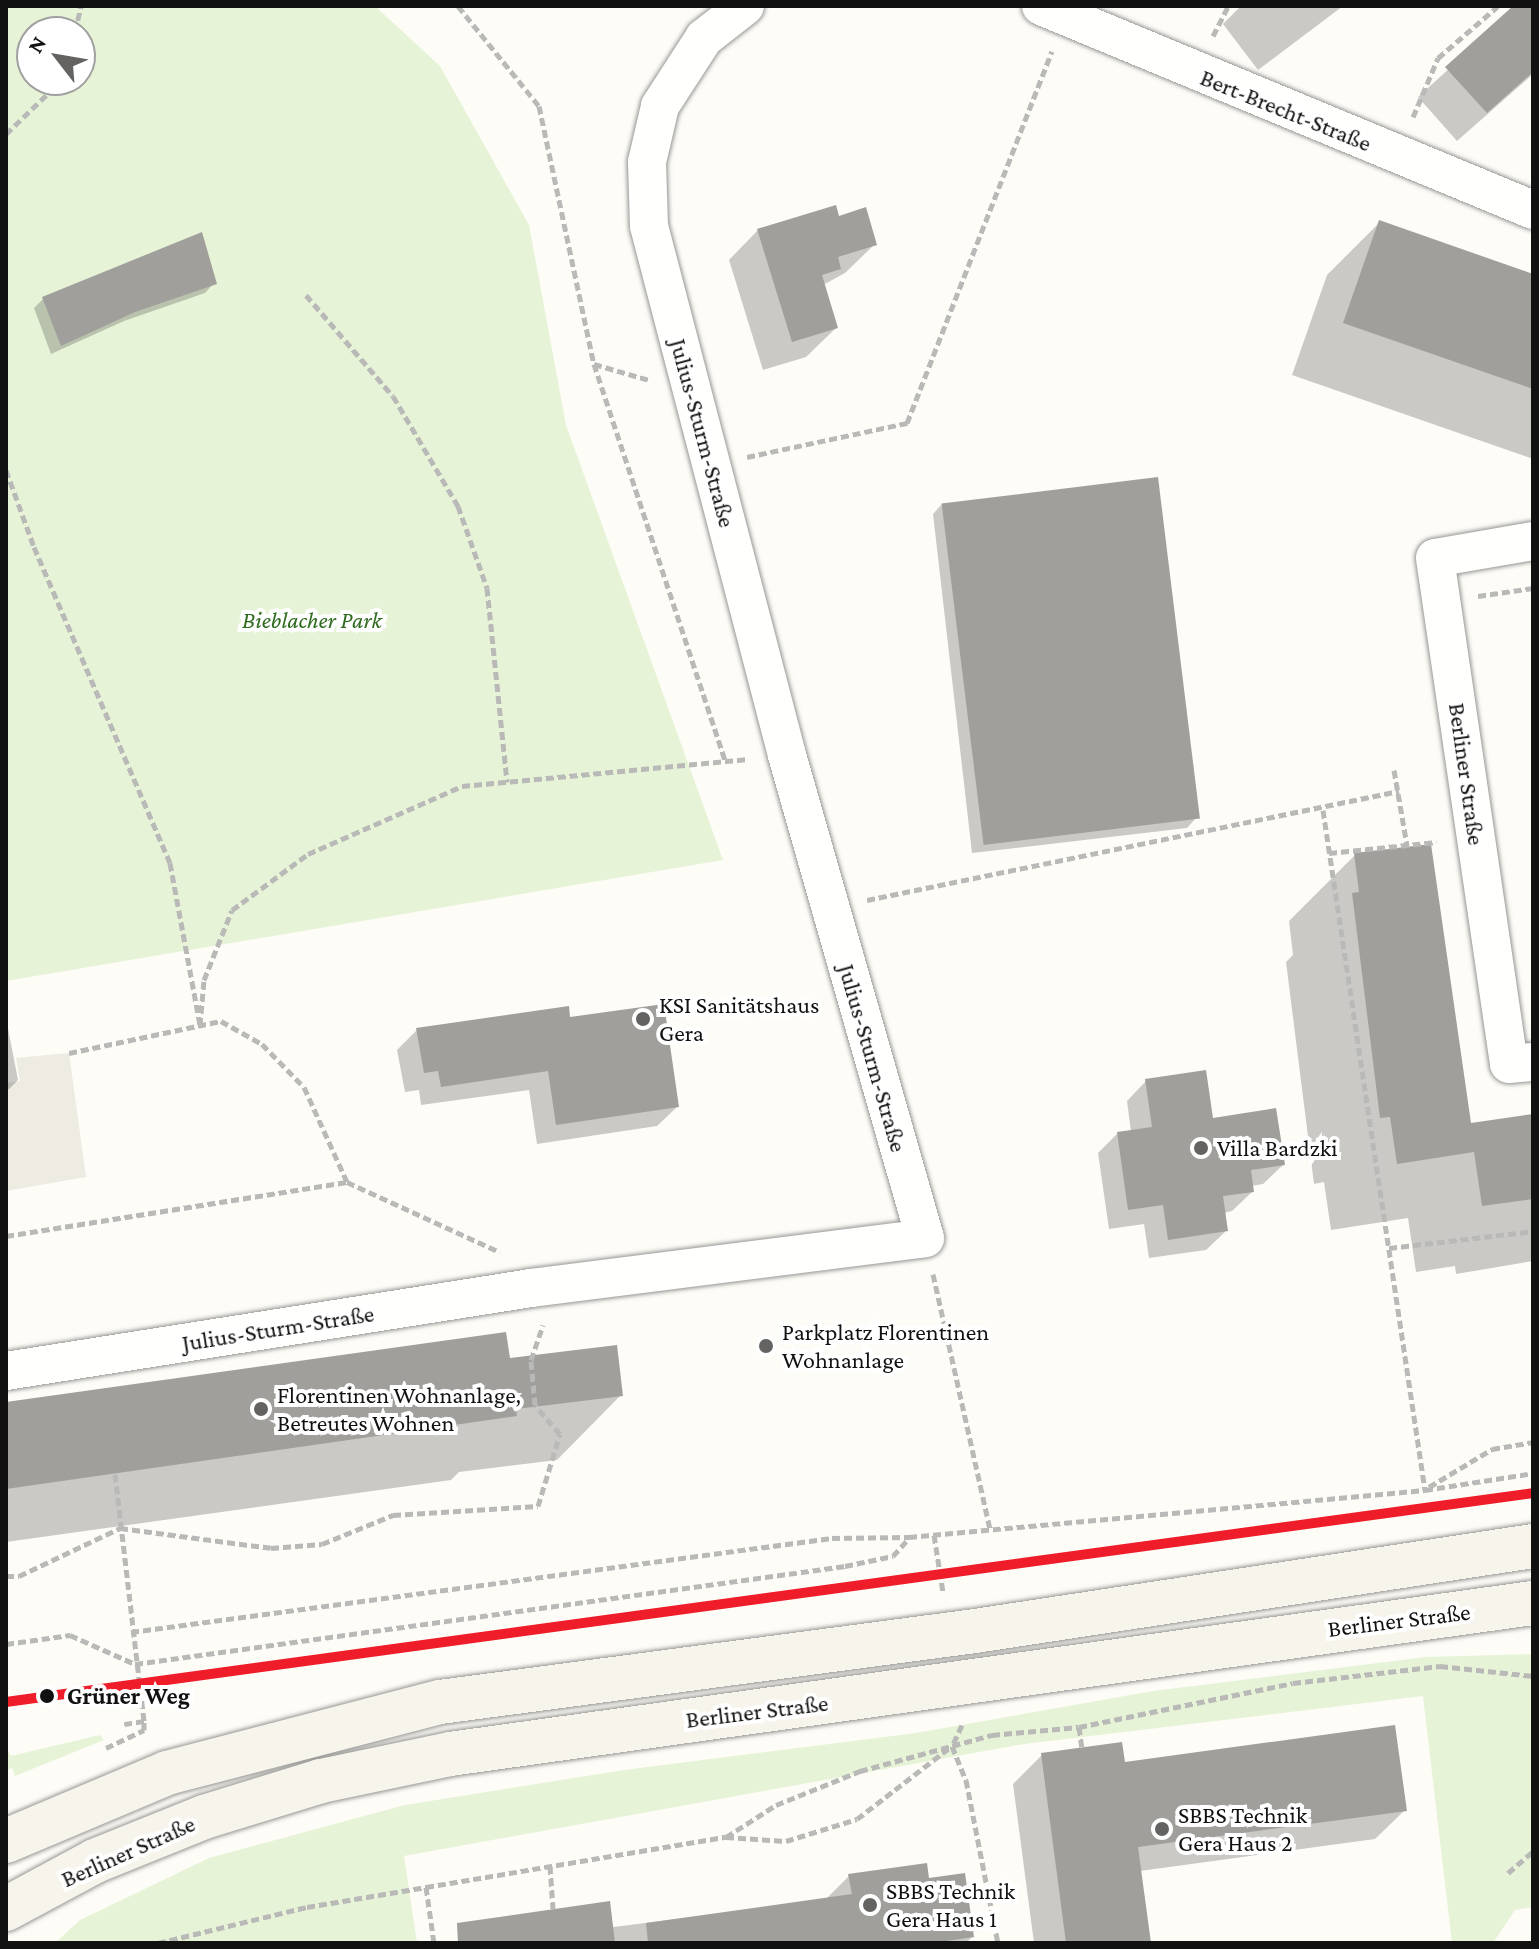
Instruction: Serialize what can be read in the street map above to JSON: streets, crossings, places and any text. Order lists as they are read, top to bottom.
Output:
{
  "streets": {
    "main road": ["Berliner Straße"],
    "street": ["Bert-Brecht-Straße", "Julius-Sturm-Straße"]
  },
  "parks": ["Bieblacher Park"],
  "places": [
    "KSI Sanitätshaus Gera",
    "Villa Bardzki",
    "Parkplatz Florentinen Wohnanlage",
    "Florentinen Wohnanlage, Betreutes Wohnen",
    "Grüner Weg",
    "SBBS Technik Gera Haus 2",
    "SBBS Technik Gera Haus 1"
  ],
  "north": "top left"
}
